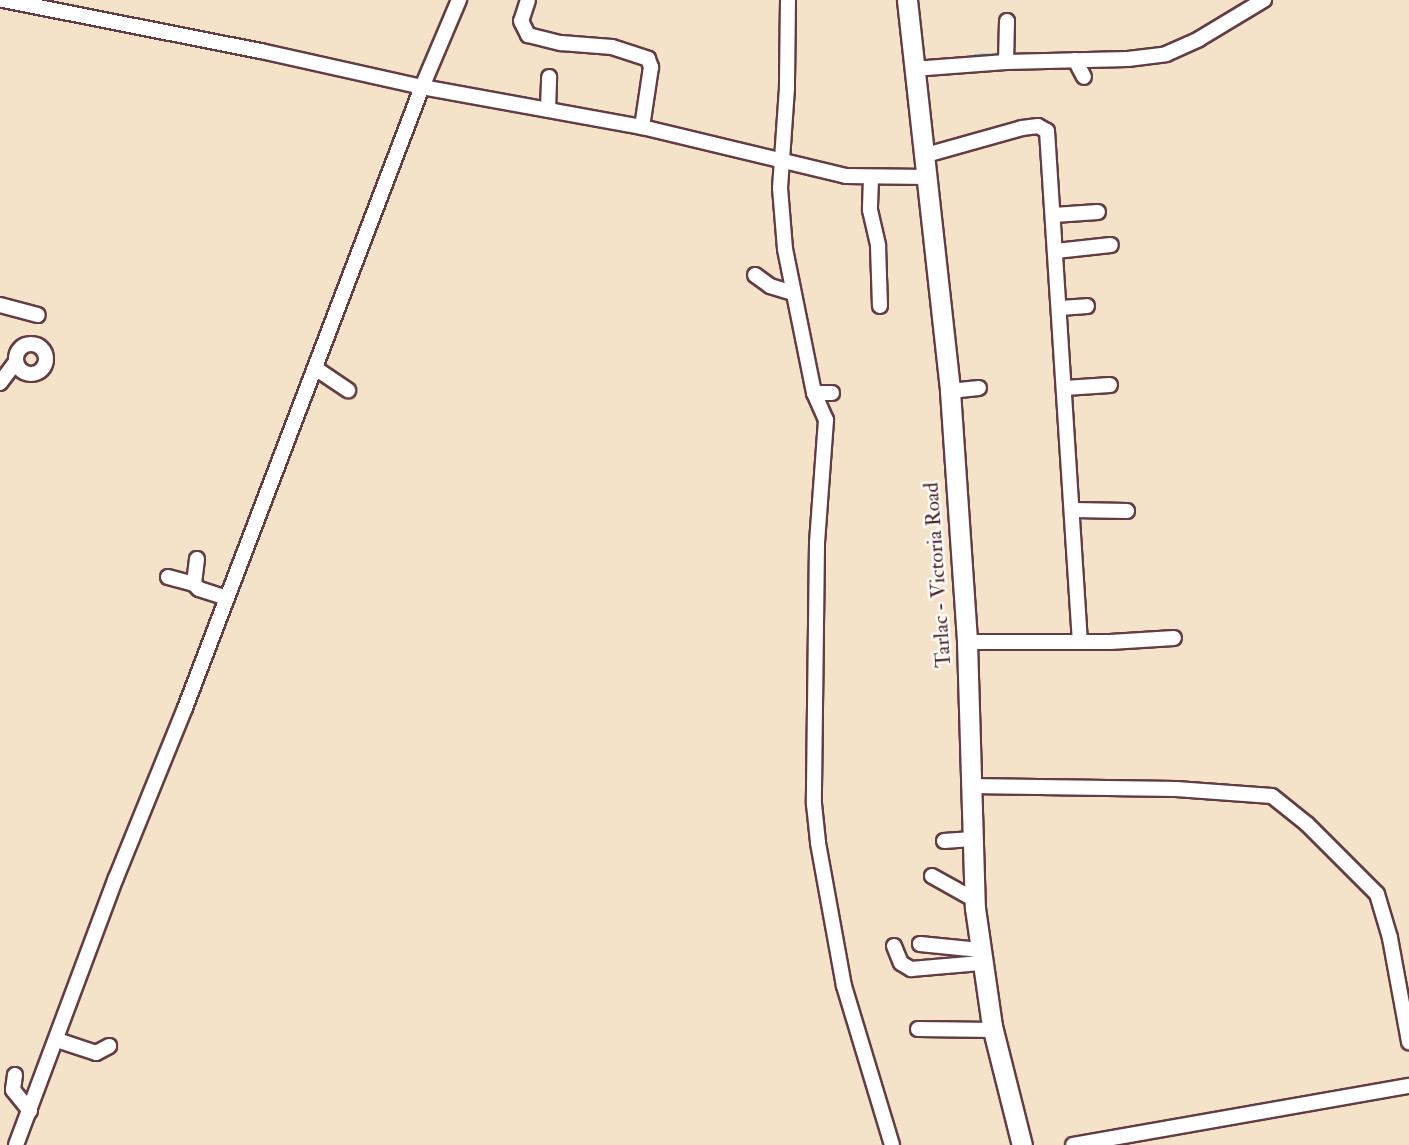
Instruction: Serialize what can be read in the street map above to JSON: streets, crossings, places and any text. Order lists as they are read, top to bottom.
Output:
{
  "streets": {
    "main road": ["Tarlac - Victoria Road"]
  }
}
